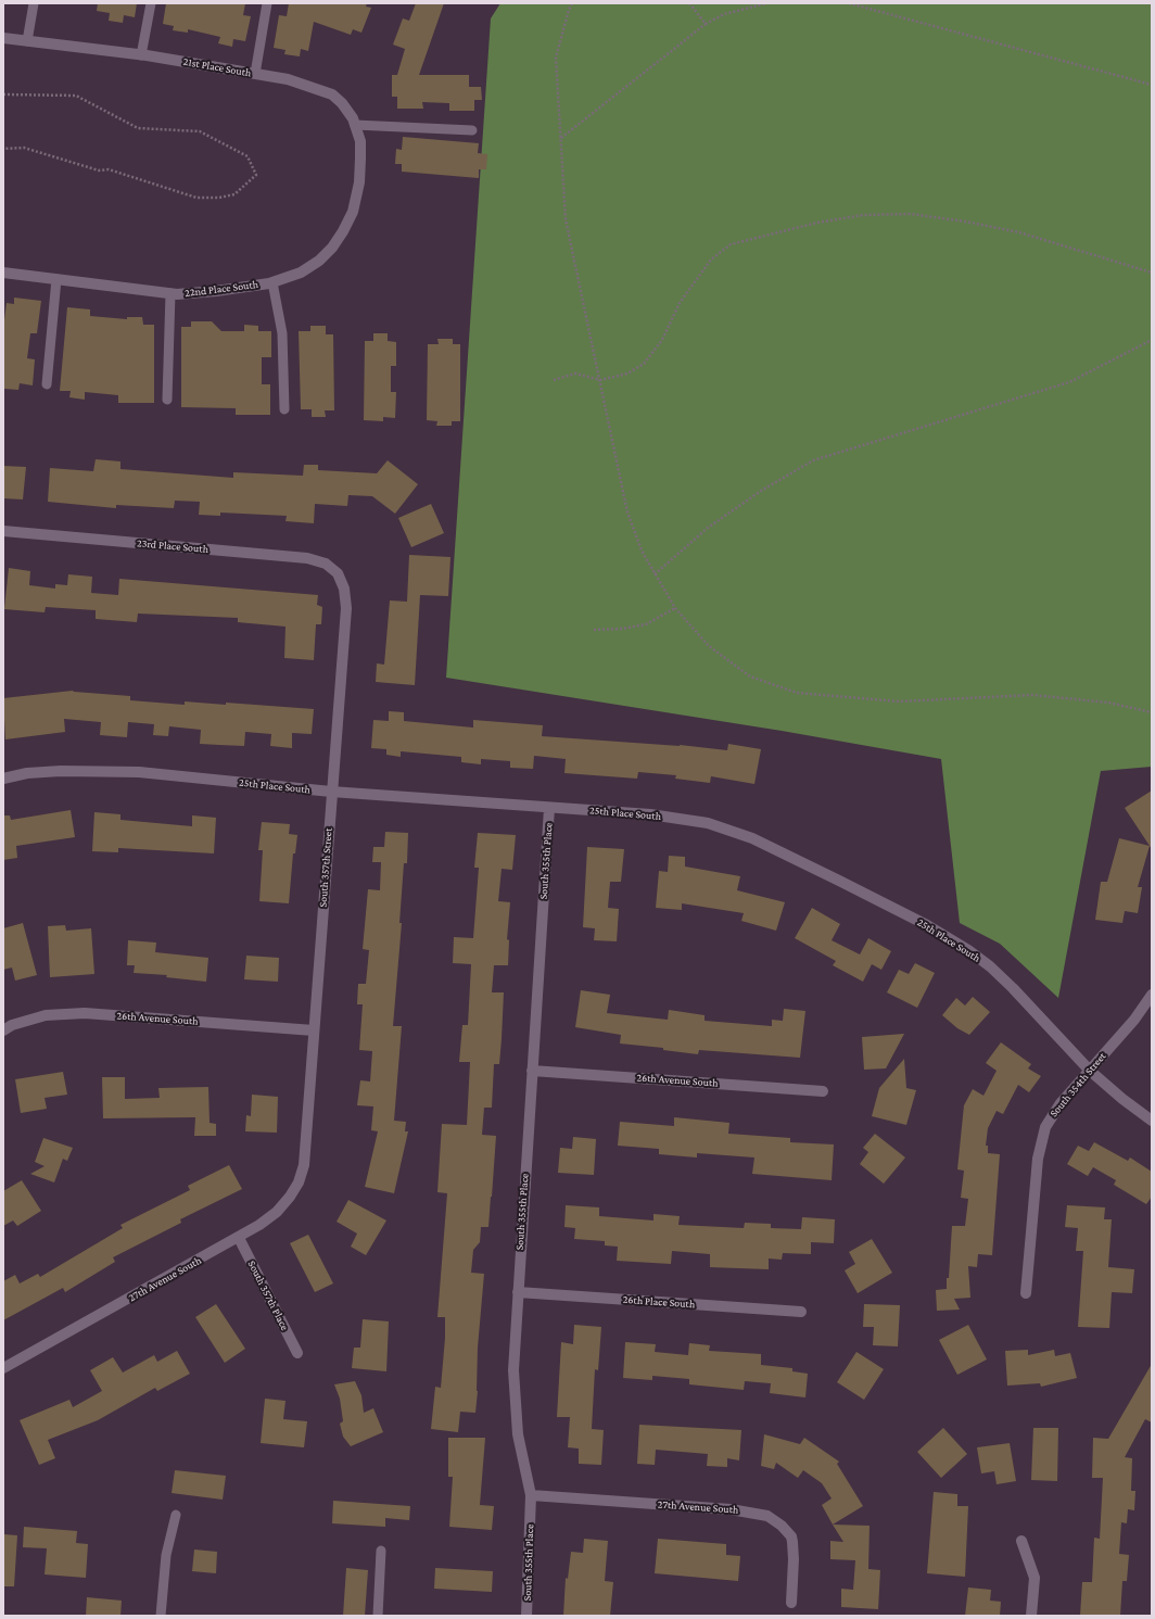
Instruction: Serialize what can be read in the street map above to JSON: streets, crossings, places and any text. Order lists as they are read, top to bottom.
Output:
{
  "streets": {
    "street": [
      "21st Place South",
      "22nd Place South",
      "23rd Place South",
      "25th Place South",
      "South 355th Place",
      "South 357th Street",
      "26th Avenue South",
      "South 354th Street",
      "27th Avenue South",
      "South 357th Place",
      "26th Place South"
    ]
  },
  "crossings": [
    ["21st Place South", "22nd Place South"],
    ["23rd Place South", "South 357th Street"],
    ["25th Place South", "South 355th Place"],
    ["25th Place South", "South 357th Street"],
    ["25th Place South", "South 354th Street"],
    ["South 355th Place", "26th Avenue South"],
    ["South 355th Place", "27th Avenue South"],
    ["South 355th Place", "26th Place South"],
    ["South 357th Street", "26th Avenue South"],
    ["South 357th Street", "27th Avenue South"],
    ["27th Avenue South", "South 357th Place"]
  ]
}
